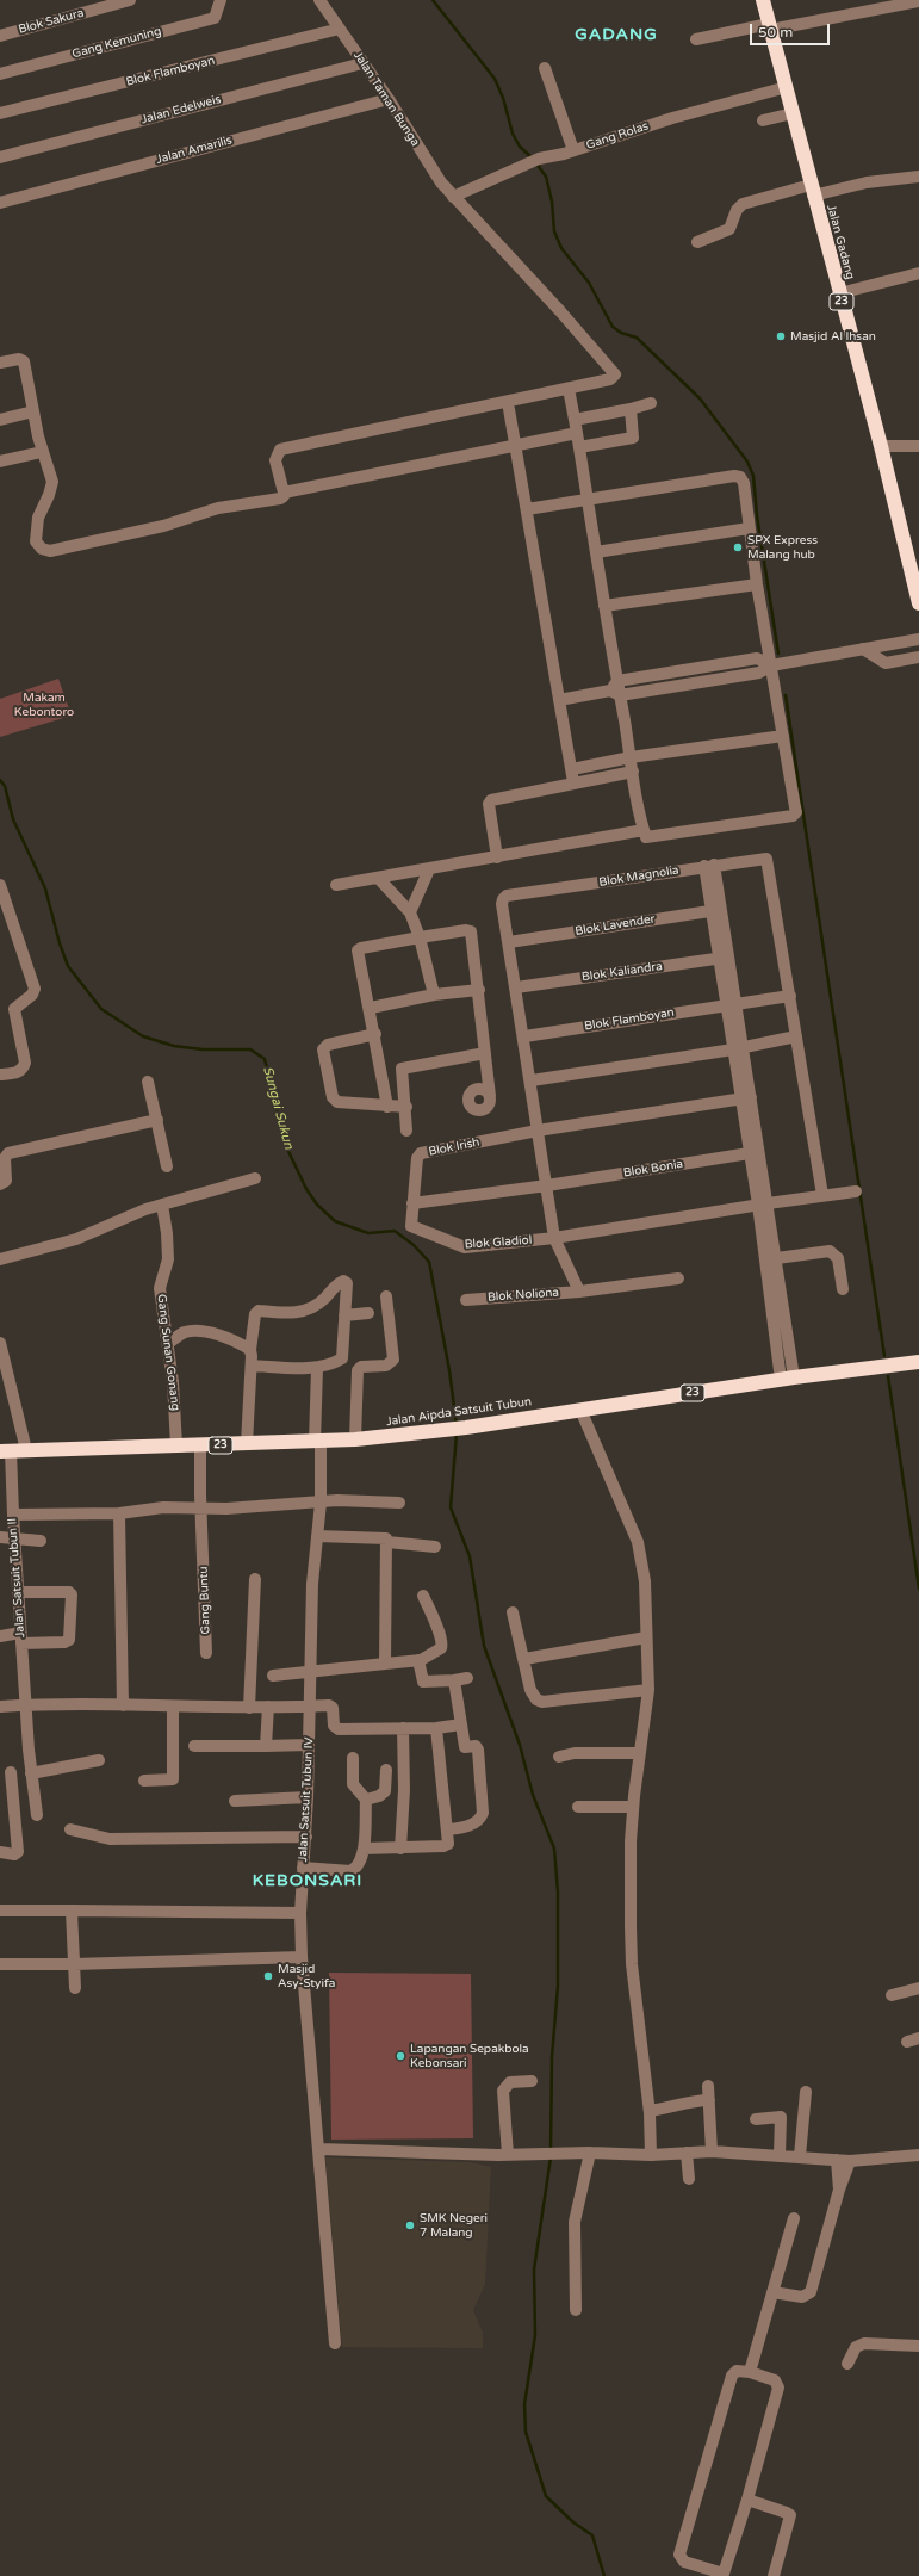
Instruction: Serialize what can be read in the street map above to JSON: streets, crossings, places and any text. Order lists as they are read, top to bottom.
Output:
{
  "streets": {
    "highway": ["Jalan Gadang", "23", "Jalan Aipda Satsuit Tubun"],
    "street": [
      "Blok Sakura",
      "Gang Kemuning",
      "Blok Flamboyan",
      "Jalan Taman Bunga",
      "Jalan Edelweis",
      "Gang Rolas",
      "Jalan Amarilis",
      "Blok Magnolia",
      "Blok Lavender",
      "Blok Kaliandra",
      "Blok Irish",
      "Blok Bonia",
      "Blok Gladiol",
      "Blok Noliona",
      "Gang Sunan Gonang",
      "Jalan Satsuit Tubun II",
      "Gang Buntu",
      "Jalan Satsuit Tubun IV"
    ]
  },
  "crossings": [
    ["Blok Flamboyan", "Jalan Taman Bunga"],
    ["Blok Flamboyan", "Blok Magnolia"],
    ["Jalan Taman Bunga", "Jalan Edelweis"],
    ["Jalan Taman Bunga", "Gang Rolas"],
    ["Jalan Taman Bunga", "Jalan Amarilis"],
    ["Gang Rolas", "Jalan Gadang"],
    ["Blok Magnolia", "Blok Lavender"],
    ["Blok Irish", "Blok Bonia"],
    ["Blok Irish", "Blok Gladiol"],
    ["Blok Bonia", "Blok Gladiol"],
    ["Gang Sunan Gonang", "Jalan Aipda Satsuit Tubun"],
    ["Jalan Aipda Satsuit Tubun", "Jalan Satsuit Tubun II"],
    ["Jalan Aipda Satsuit Tubun", "Gang Buntu"],
    ["Jalan Aipda Satsuit Tubun", "Jalan Satsuit Tubun IV"]
  ],
  "districts": ["GADANG", "KEBONSARI"],
  "water": ["Sungai Sukun"],
  "parks": ["Makam Kebontoro"],
  "places": [
    "Masjid Al Ihsan",
    "SPX Express Malang hub",
    "Masjid Asy-Styifa",
    "Lapangan Sepakbola Kebonsari",
    "SMK Negeri 7 Malang"
  ],
  "scale_bar": "50 m"
}
